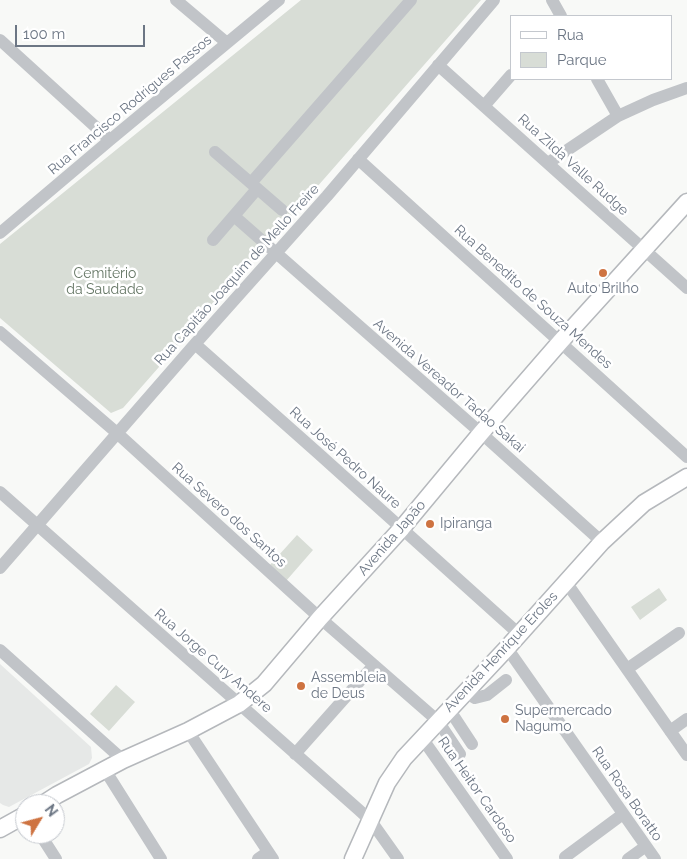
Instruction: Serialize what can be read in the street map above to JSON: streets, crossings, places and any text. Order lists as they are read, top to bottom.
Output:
{
  "streets": {
    "main road": ["Avenida Japão", "Avenida Henrique Eroles"],
    "street": [
      "Rua Francisco Rodrigues Passos",
      "Rua Zilda Valle Rudge",
      "Rua Capitão Joaquim de Mello Freire",
      "Rua Benedito de Souza Mendes",
      "Avenida Vereador Tadao Sakai",
      "Rua José Pedro Naure",
      "Rua Severo dos Santos",
      "Rua Jorge Cury Andere",
      "Rua Heitor Cardoso",
      "Rua Rosa Boratto"
    ]
  },
  "crossings": [
    ["Rua Zilda Valle Rudge", "Rua Capitão Joaquim de Mello Freire"],
    ["Rua Zilda Valle Rudge", "Avenida Japão"],
    ["Rua Capitão Joaquim de Mello Freire", "Rua Benedito de Souza Mendes"],
    ["Rua Capitão Joaquim de Mello Freire", "Avenida Vereador Tadao Sakai"],
    ["Rua Capitão Joaquim de Mello Freire", "Rua José Pedro Naure"],
    ["Rua Capitão Joaquim de Mello Freire", "Rua Severo dos Santos"],
    ["Rua Capitão Joaquim de Mello Freire", "Rua Jorge Cury Andere"],
    ["Rua Benedito de Souza Mendes", "Avenida Japão"],
    ["Avenida Vereador Tadao Sakai", "Avenida Japão"],
    ["Avenida Vereador Tadao Sakai", "Avenida Henrique Eroles"],
    ["Rua José Pedro Naure", "Avenida Japão"],
    ["Rua José Pedro Naure", "Avenida Henrique Eroles"],
    ["Rua Severo dos Santos", "Avenida Japão"],
    ["Rua Severo dos Santos", "Avenida Henrique Eroles"],
    ["Avenida Japão", "Rua Jorge Cury Andere"],
    ["Avenida Henrique Eroles", "Rua Jorge Cury Andere"],
    ["Avenida Henrique Eroles", "Rua Heitor Cardoso"],
    ["Avenida Henrique Eroles", "Rua Rosa Boratto"]
  ],
  "parks": ["Cemitério da Saudade"],
  "places": [
    "Auto Brilho",
    "Ipiranga",
    "Assembleia de Deus",
    "Supermercado Nagumo"
  ],
  "legend": ["Rua", "Parque"],
  "scale_bar": "100 m",
  "north": "top right"
}
